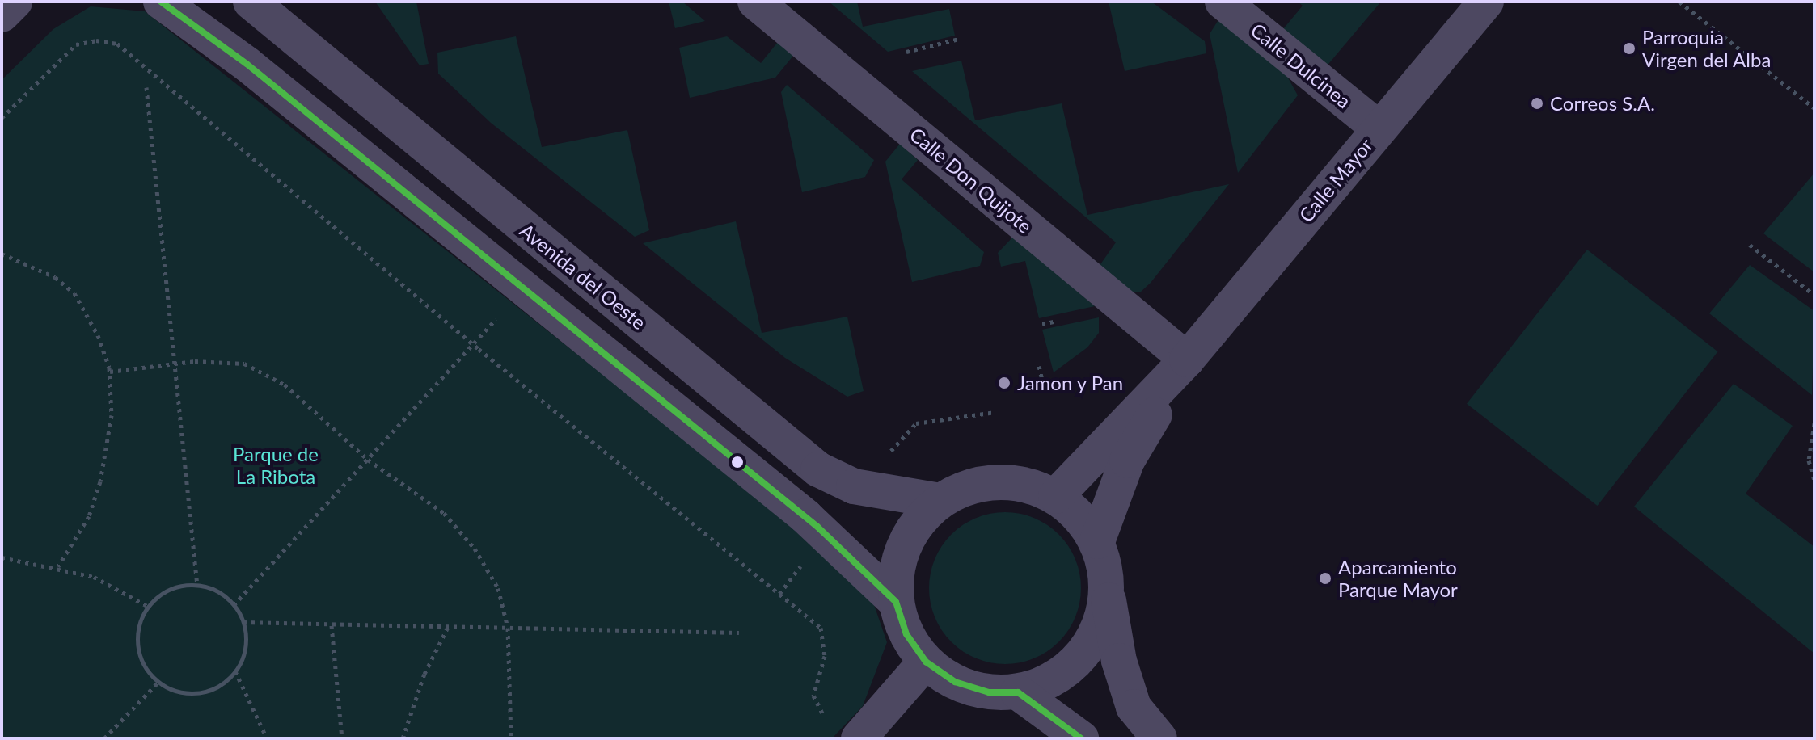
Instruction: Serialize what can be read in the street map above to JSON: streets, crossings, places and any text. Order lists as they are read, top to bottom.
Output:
{
  "streets": {
    "street": [
      "Calle Dulcinea",
      "Calle Don Quijote",
      "Calle Mayor",
      "Avenida del Oeste"
    ]
  },
  "crossings": [
    ["Calle Dulcinea", "Calle Mayor"],
    ["Calle Don Quijote", "Calle Mayor"],
    ["Calle Mayor", "Avenida del Oeste"]
  ],
  "parks": ["Parque de La Ribota"],
  "places": [
    "Parroquia Virgen del Alba",
    "Correos S.A.",
    "Jamon y Pan",
    "Aparcamiento Parque Mayor"
  ]
}
